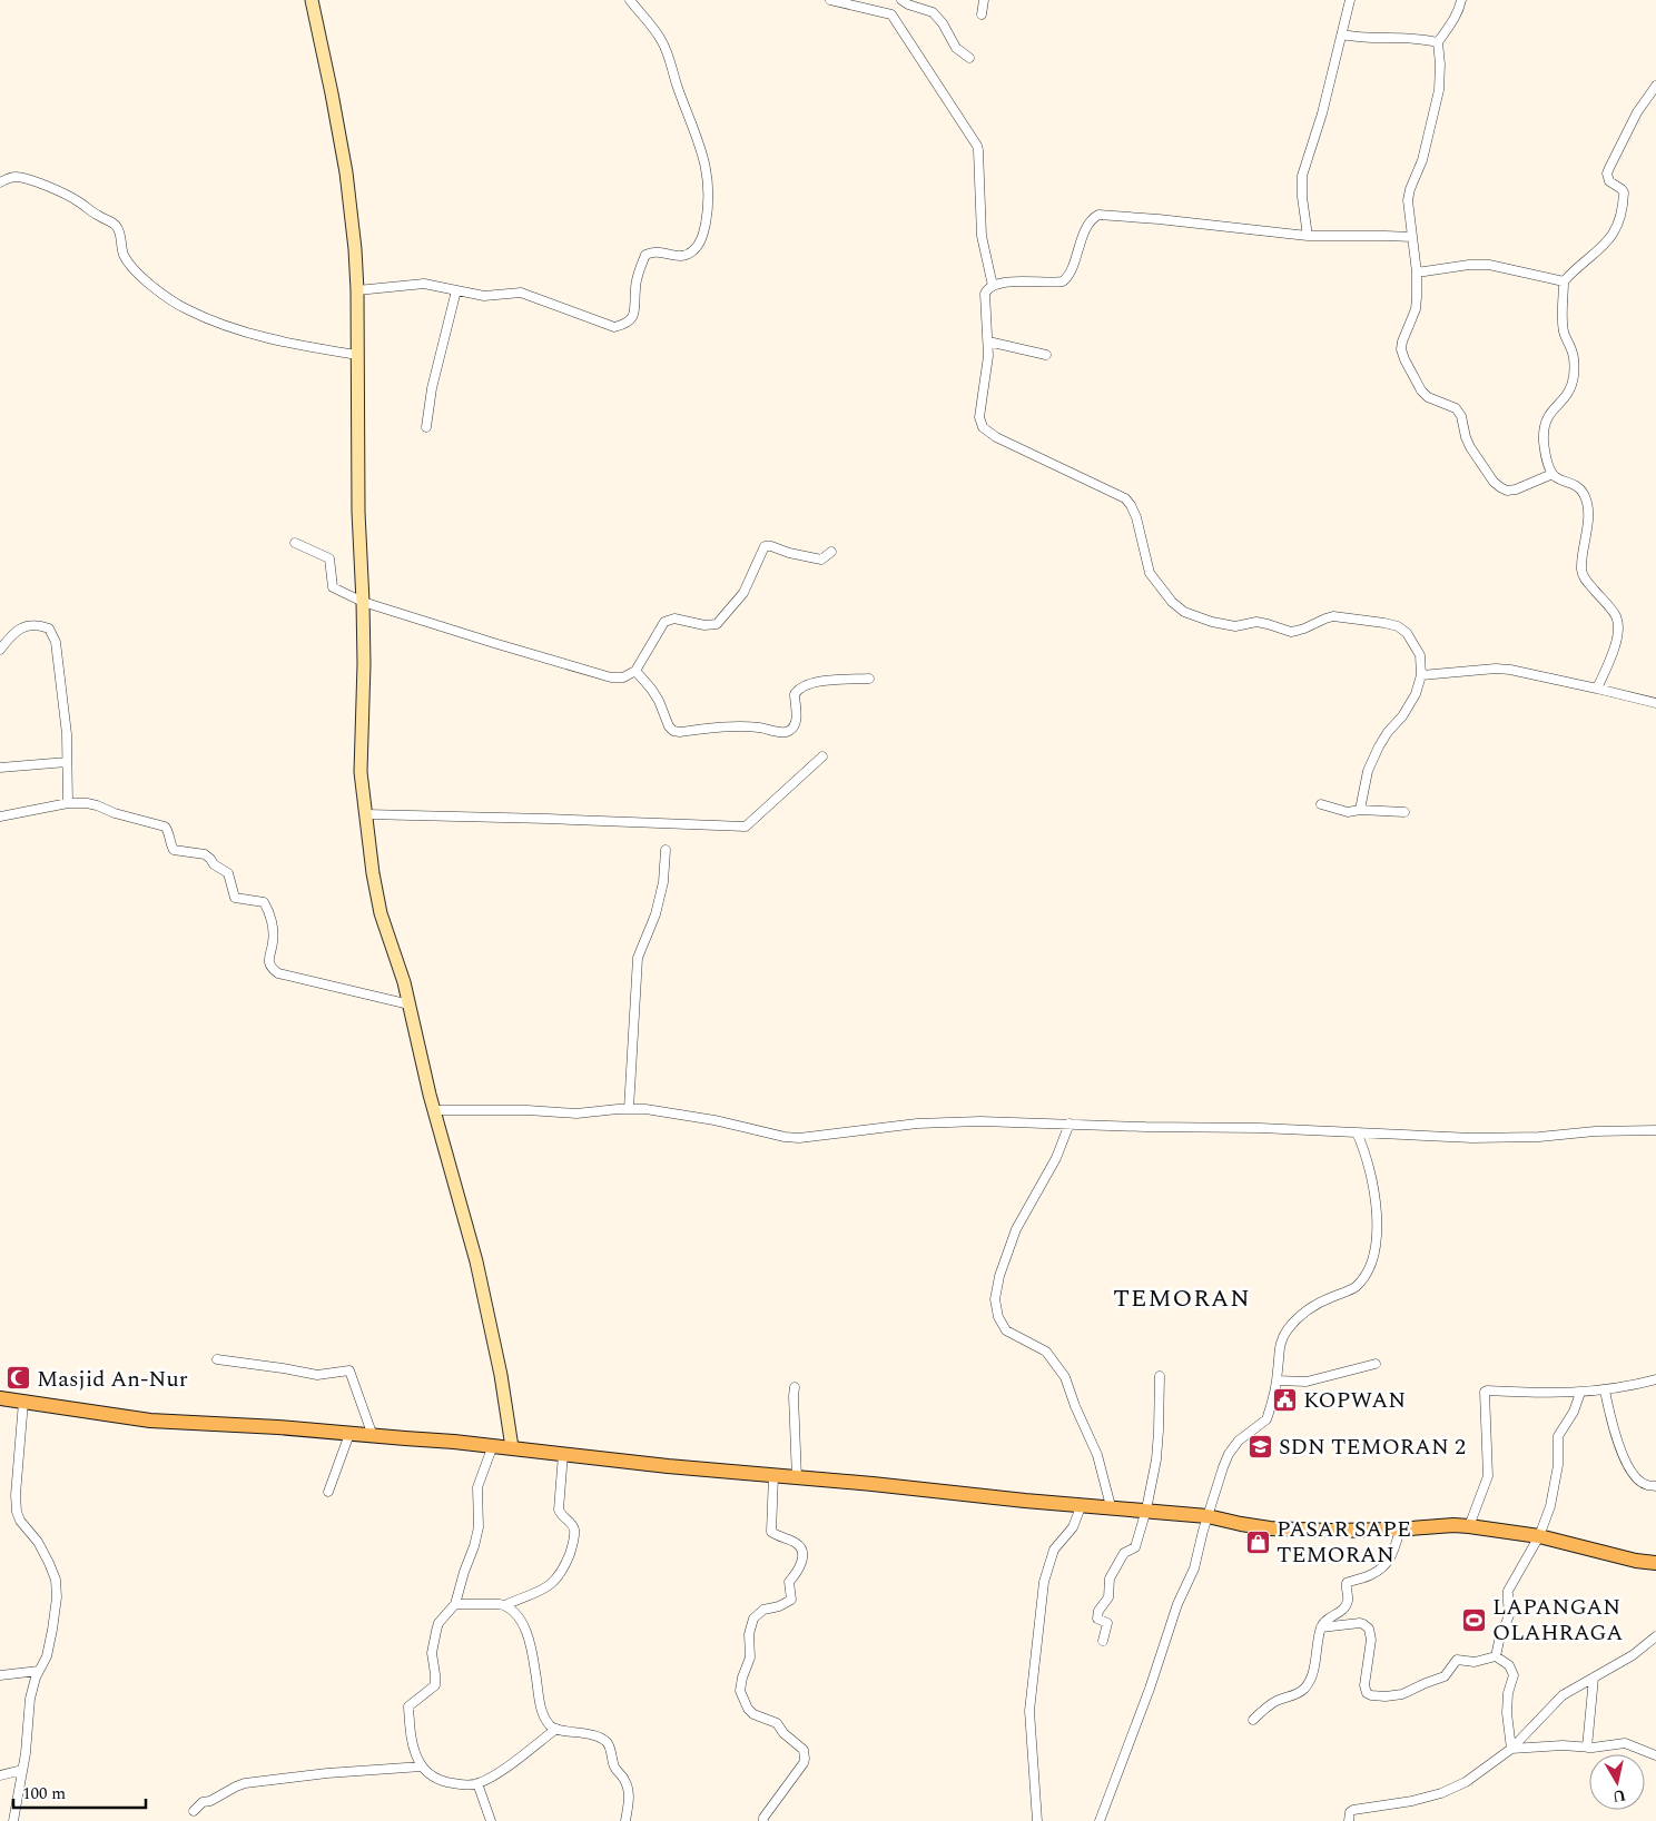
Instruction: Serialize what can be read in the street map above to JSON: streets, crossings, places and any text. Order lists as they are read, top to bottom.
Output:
{
  "districts": ["TEMORAN"],
  "places": {
    "mosque": ["Masjid An-Nur"],
    "public building": ["KOPWAN"],
    "school or university": ["SDN TEMORAN 2"],
    "shop": ["PASAR SAPE TEMORAN"],
    "sports": ["LAPANGAN OLAHRAGA"]
  },
  "scale_bar": "100 m",
  "north": "bottom"
}
